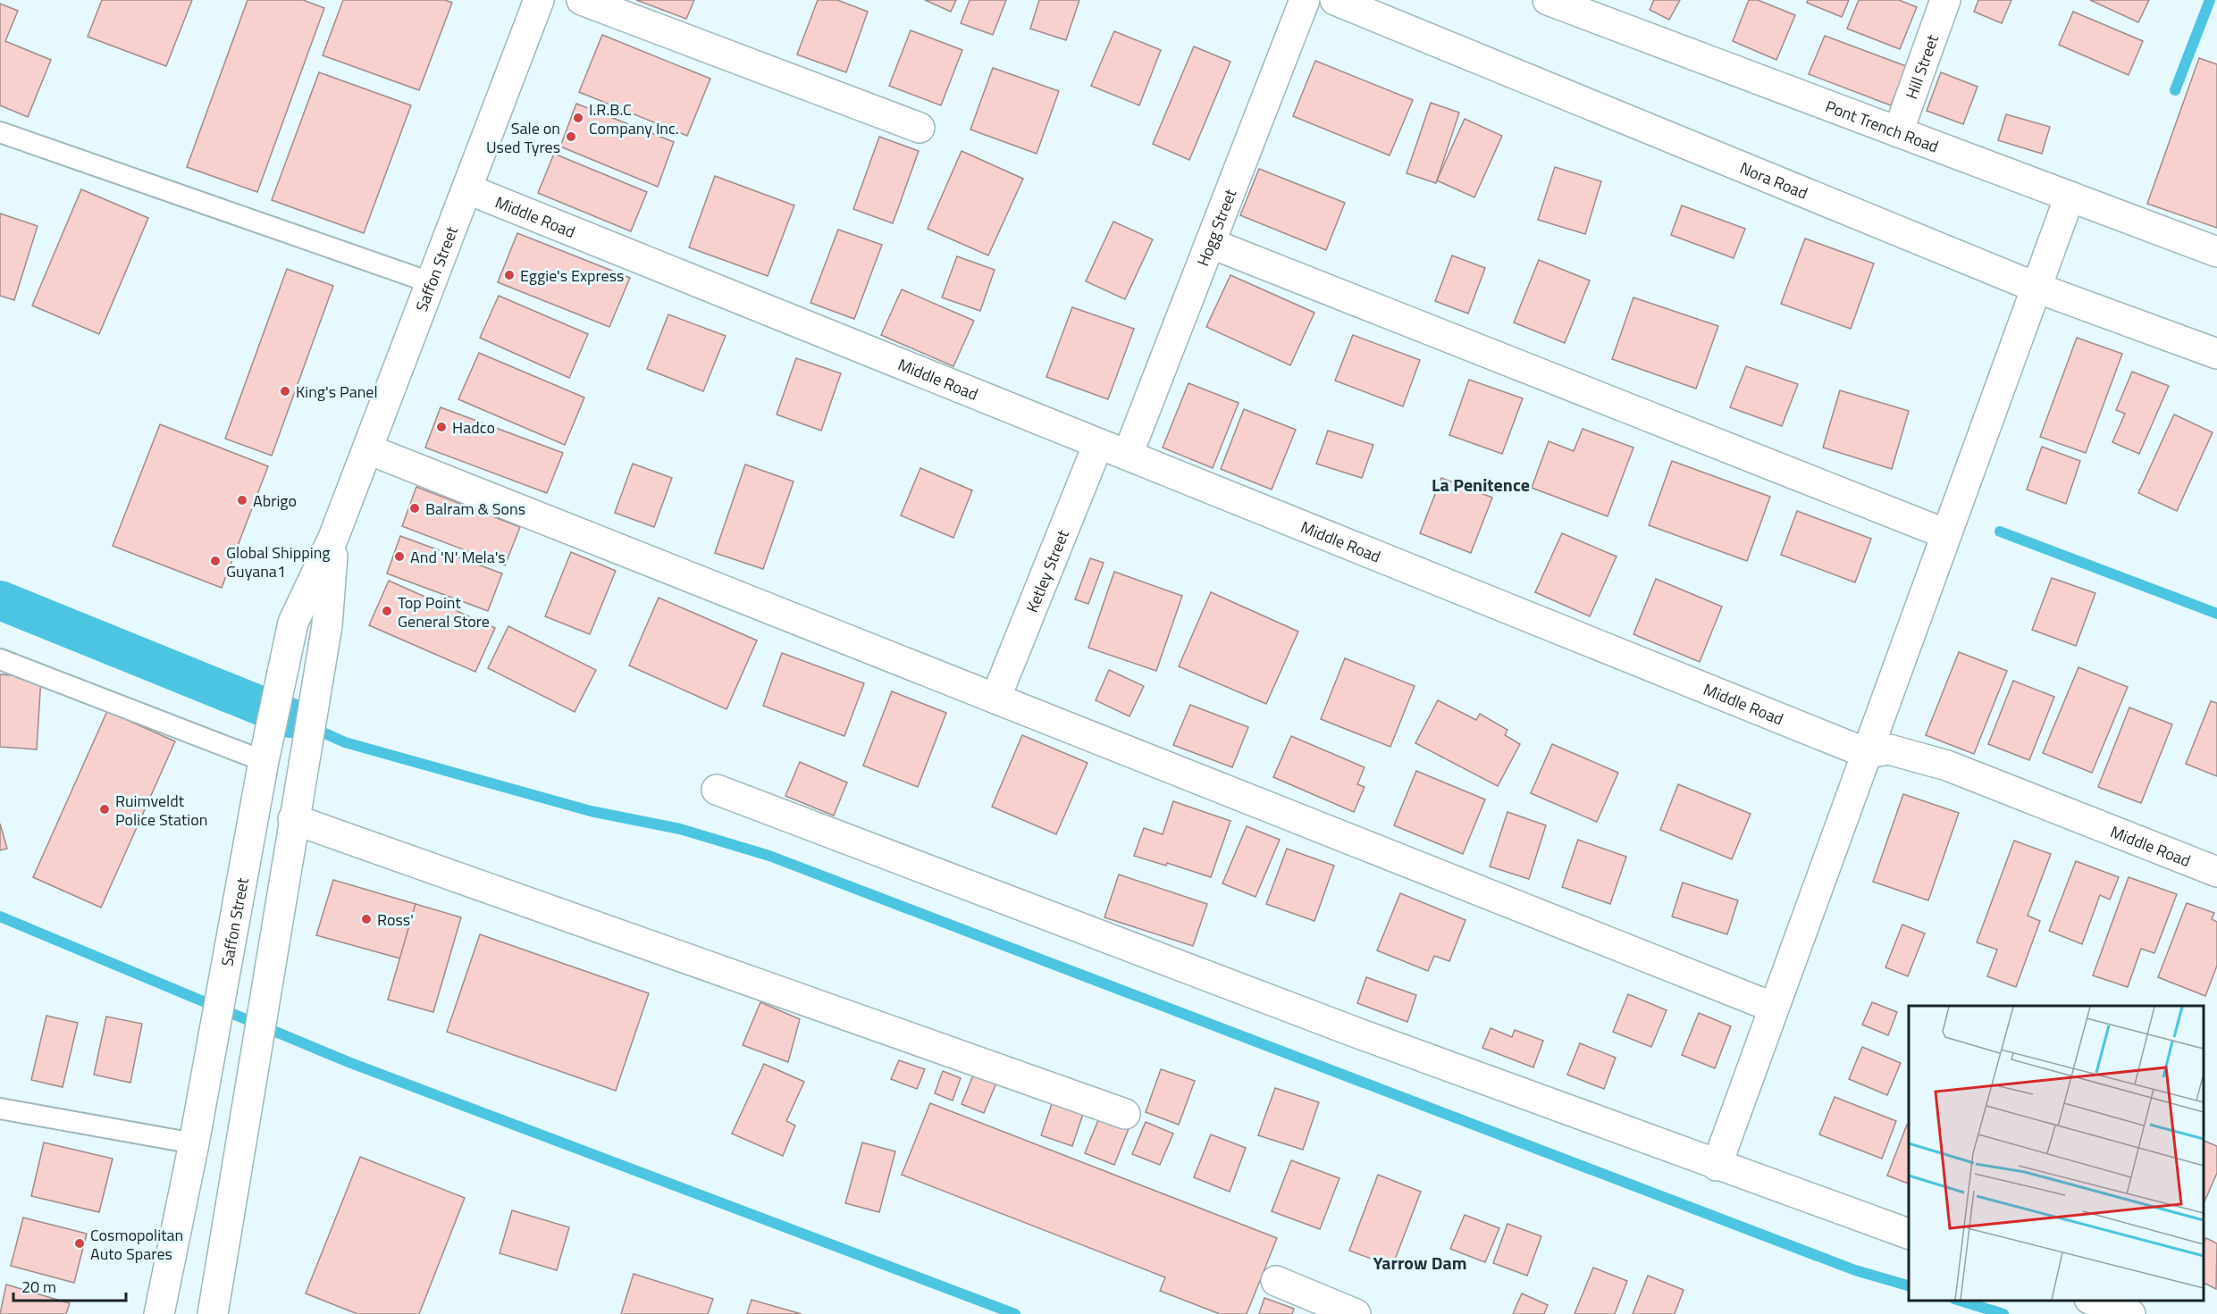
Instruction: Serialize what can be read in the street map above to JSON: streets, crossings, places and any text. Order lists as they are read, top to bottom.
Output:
{
  "streets": {
    "street": [
      "Hill Street",
      "Pont Trench Road",
      "Nora Road",
      "Middle Road",
      "Hogg Street",
      "Saffon Street",
      "Ketley Street"
    ]
  },
  "crossings": [
    ["Hill Street", "Pont Trench Road"],
    ["Middle Road", "Hogg Street"],
    ["Middle Road", "Saffon Street"],
    ["Middle Road", "Ketley Street"]
  ],
  "districts": ["La Penitence", "Yarrow Dam"],
  "places": [
    "I.R.B.C Company Inc.",
    "Sale on Used Tyres",
    "Eggie's Express",
    "King's Panel",
    "Hadco",
    "Abrigo",
    "Balram & Sons",
    "And 'N' Mela's",
    "Global Shipping Guyana1",
    "Top Point General Store",
    "Ruimveldt Police Station",
    "Ross'",
    "Cosmopolitan Auto Spares"
  ],
  "scale_bar": "20 m"
}
